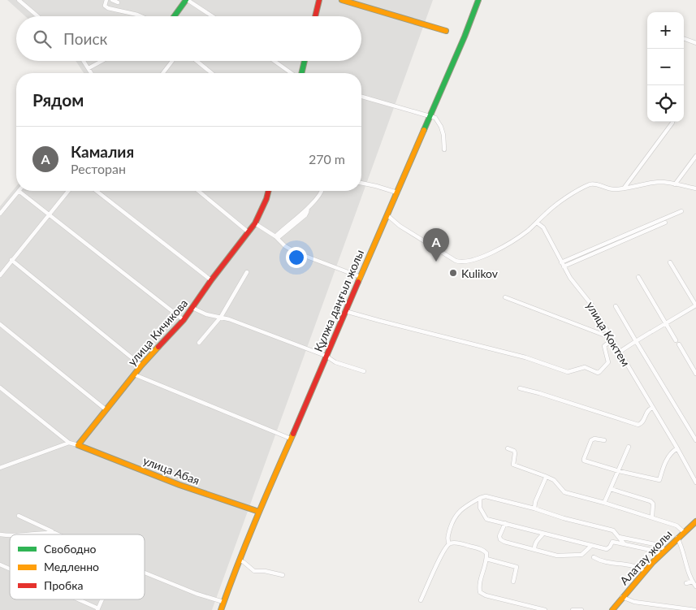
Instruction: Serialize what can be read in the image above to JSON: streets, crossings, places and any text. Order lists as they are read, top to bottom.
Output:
{
  "streets": {
    "main road": [
      "Құлжа даңғыл жолы",
      "улица Кичикова",
      "улица Абая",
      "Алатау жолы"
    ],
    "street": ["улица Коктем"]
  },
  "crossings": [
    ["Құлжа даңғыл жолы", "улица Абая"],
    ["улица Кичикова", "улица Абая"]
  ],
  "places": ["Kulikov"],
  "legend": ["Свободно", "Медленно", "Пробка"],
  "page": {
    "map_buttons": ["+", "−"],
    "search": "Поиск",
    "heading": "Рядом",
    "list": [
      {
        "mark": "A",
        "name": "Камалия",
        "note": "Ресторан",
        "value": "270 m"
      }
    ],
    "pins": "A"
  }
}
